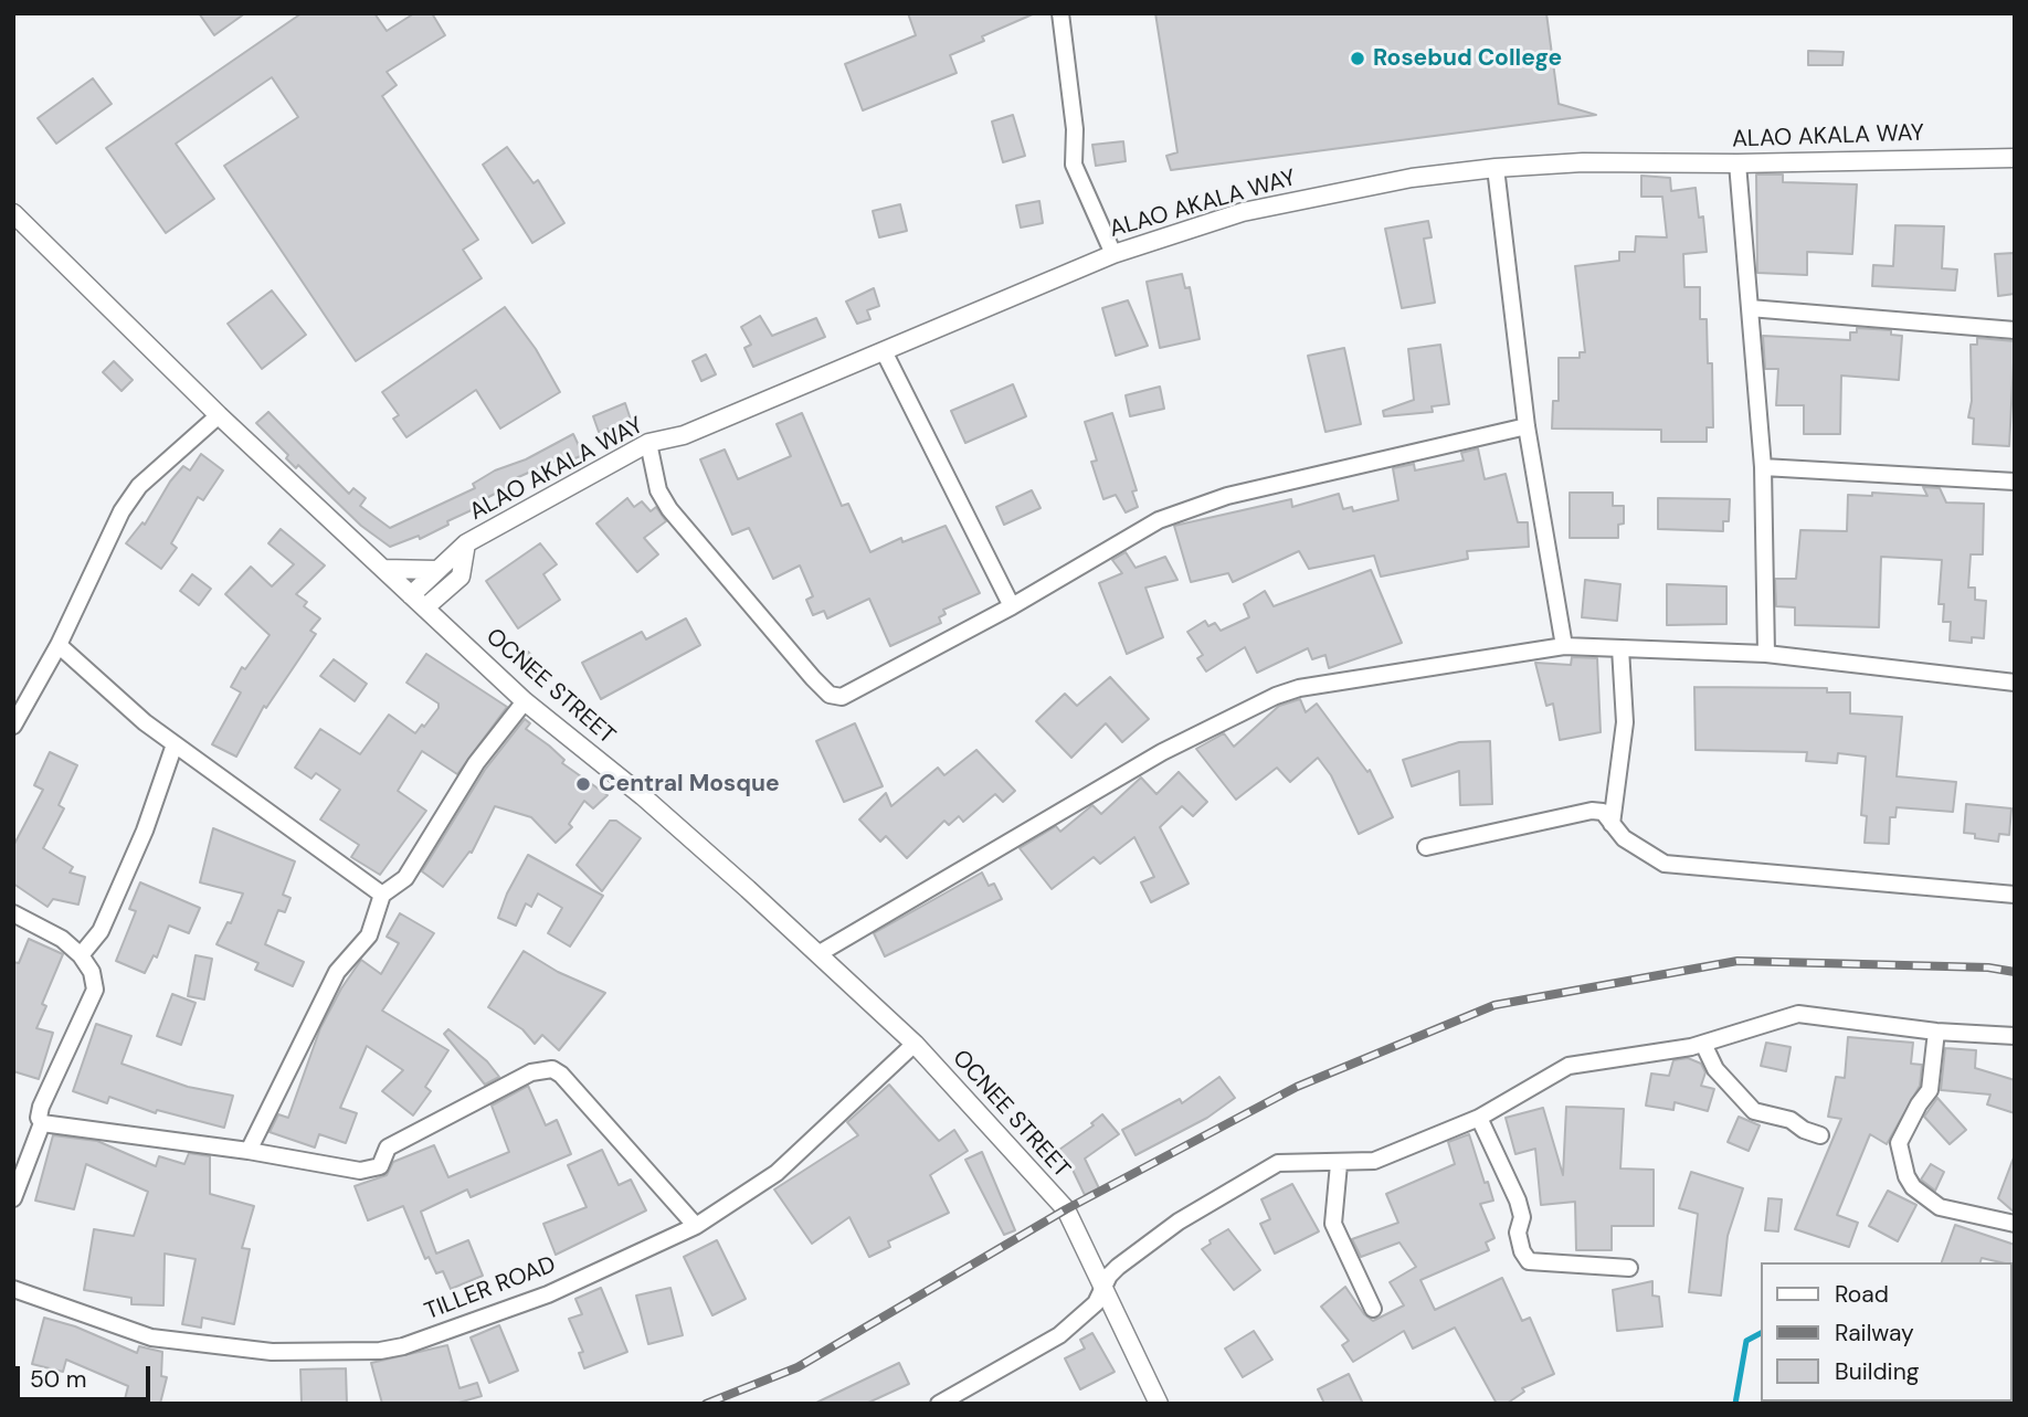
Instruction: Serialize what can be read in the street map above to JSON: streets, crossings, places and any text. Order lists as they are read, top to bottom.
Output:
{
  "streets": {
    "street": ["ALAO AKALA WAY", "OCNEE STREET", "TILLER ROAD"]
  },
  "crossings": [
    ["ALAO AKALA WAY", "OCNEE STREET"],
    ["OCNEE STREET", "TILLER ROAD"]
  ],
  "places": ["Rosebud College", "Central Mosque"],
  "legend": ["Road", "Railway", "Building"],
  "scale_bar": "50 m"
}
